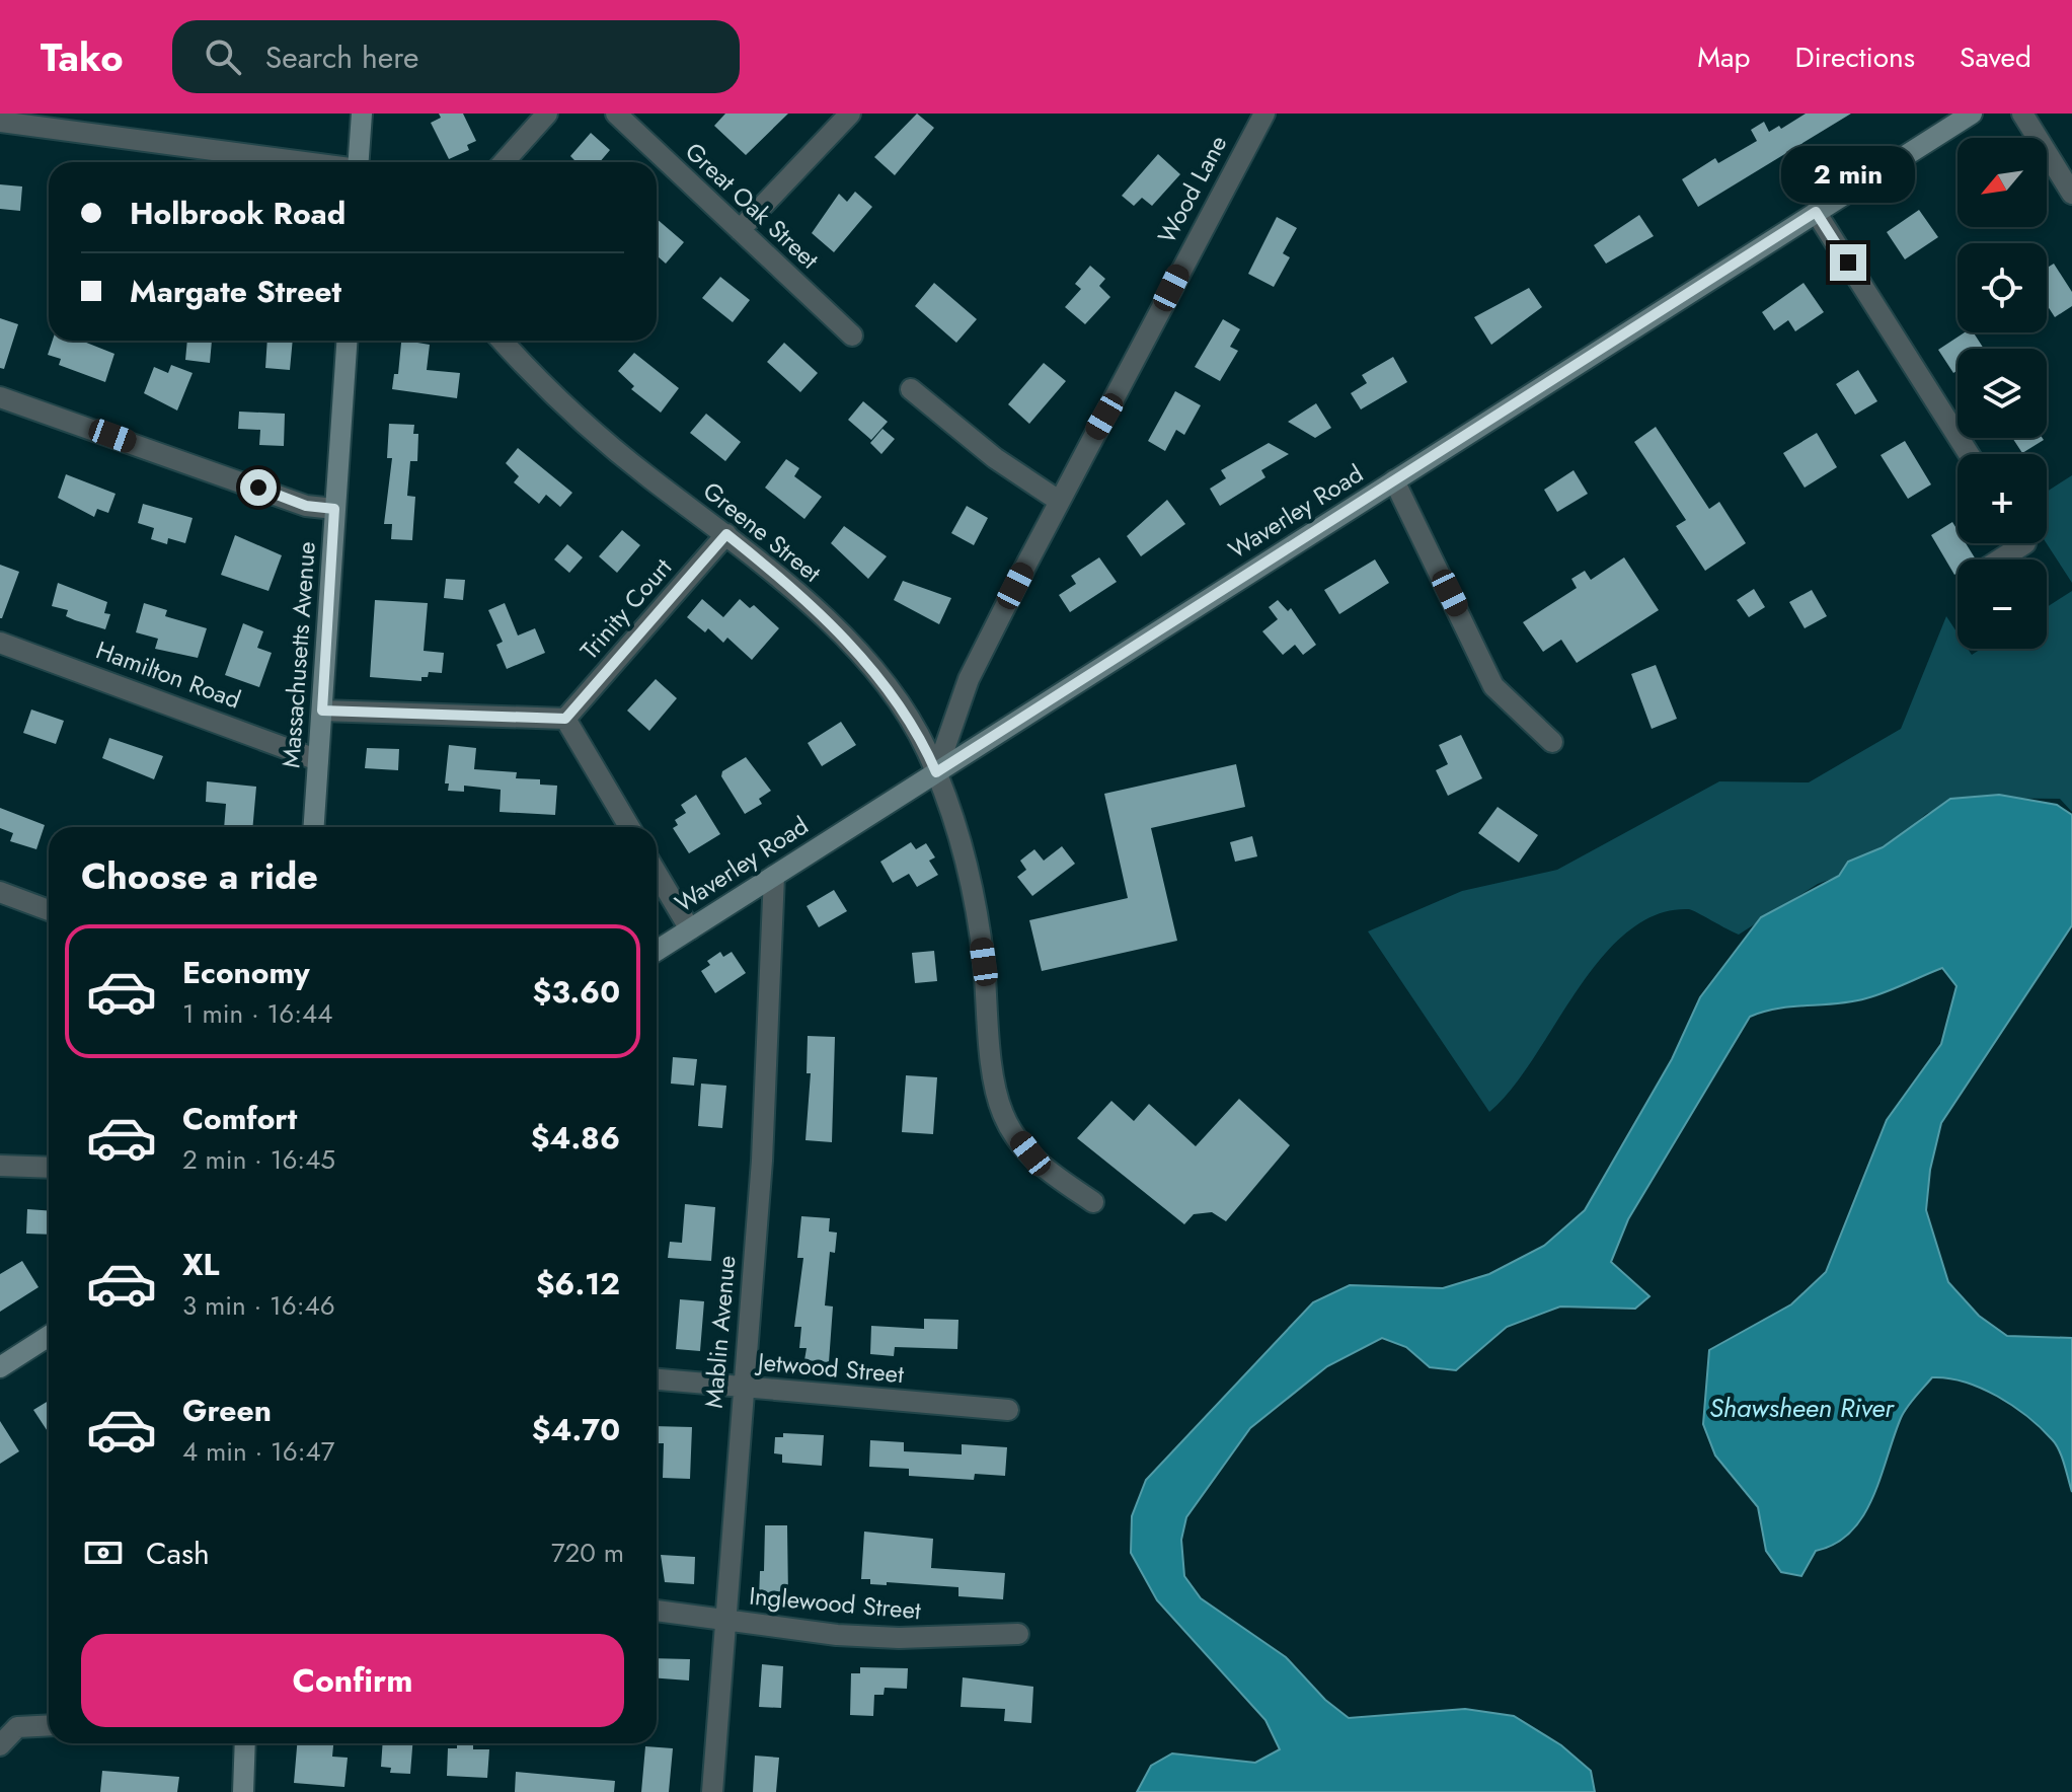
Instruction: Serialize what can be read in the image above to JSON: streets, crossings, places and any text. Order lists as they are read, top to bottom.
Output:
{
  "streets": {
    "main road": ["Waverley Road", "Massachusetts Avenue"],
    "street": [
      "Wood Lane",
      "Great Oak Street",
      "Greene Street",
      "Trinity Court",
      "Hamilton Road",
      "Mablin Avenue",
      "Jetwood Street",
      "Inglewood Street"
    ]
  },
  "crossings": [
    ["Wood Lane", "Waverley Road"],
    ["Wood Lane", "Greene Street"],
    ["Waverley Road", "Greene Street"],
    ["Waverley Road", "Mablin Avenue"],
    ["Greene Street", "Trinity Court"],
    ["Massachusetts Avenue", "Hamilton Road"],
    ["Mablin Avenue", "Jetwood Street"],
    ["Mablin Avenue", "Inglewood Street"]
  ],
  "water": ["Shawsheen River"],
  "north": "bottom left",
  "page": {
    "header": "Tako",
    "search": "Search here",
    "nav": ["Map", "Directions", "Saved"],
    "map_buttons": ["+", "−"],
    "bubble": "2 min",
    "banner": ["Holbrook Road", "Margate Street"],
    "heading": "Choose a ride",
    "list": [
      {
        "name": "Economy",
        "note": "1 min · 16:44",
        "value": "$3.60"
      },
      {
        "name": "Comfort",
        "note": "2 min · 16:45",
        "value": "$4.86"
      },
      {
        "name": "XL",
        "note": "3 min · 16:46",
        "value": "$6.12"
      },
      {
        "name": "Green",
        "note": "4 min · 16:47",
        "value": "$4.70"
      }
    ],
    "pay": ["Cash", "720 m"],
    "buttons": "Confirm"
  }
}
